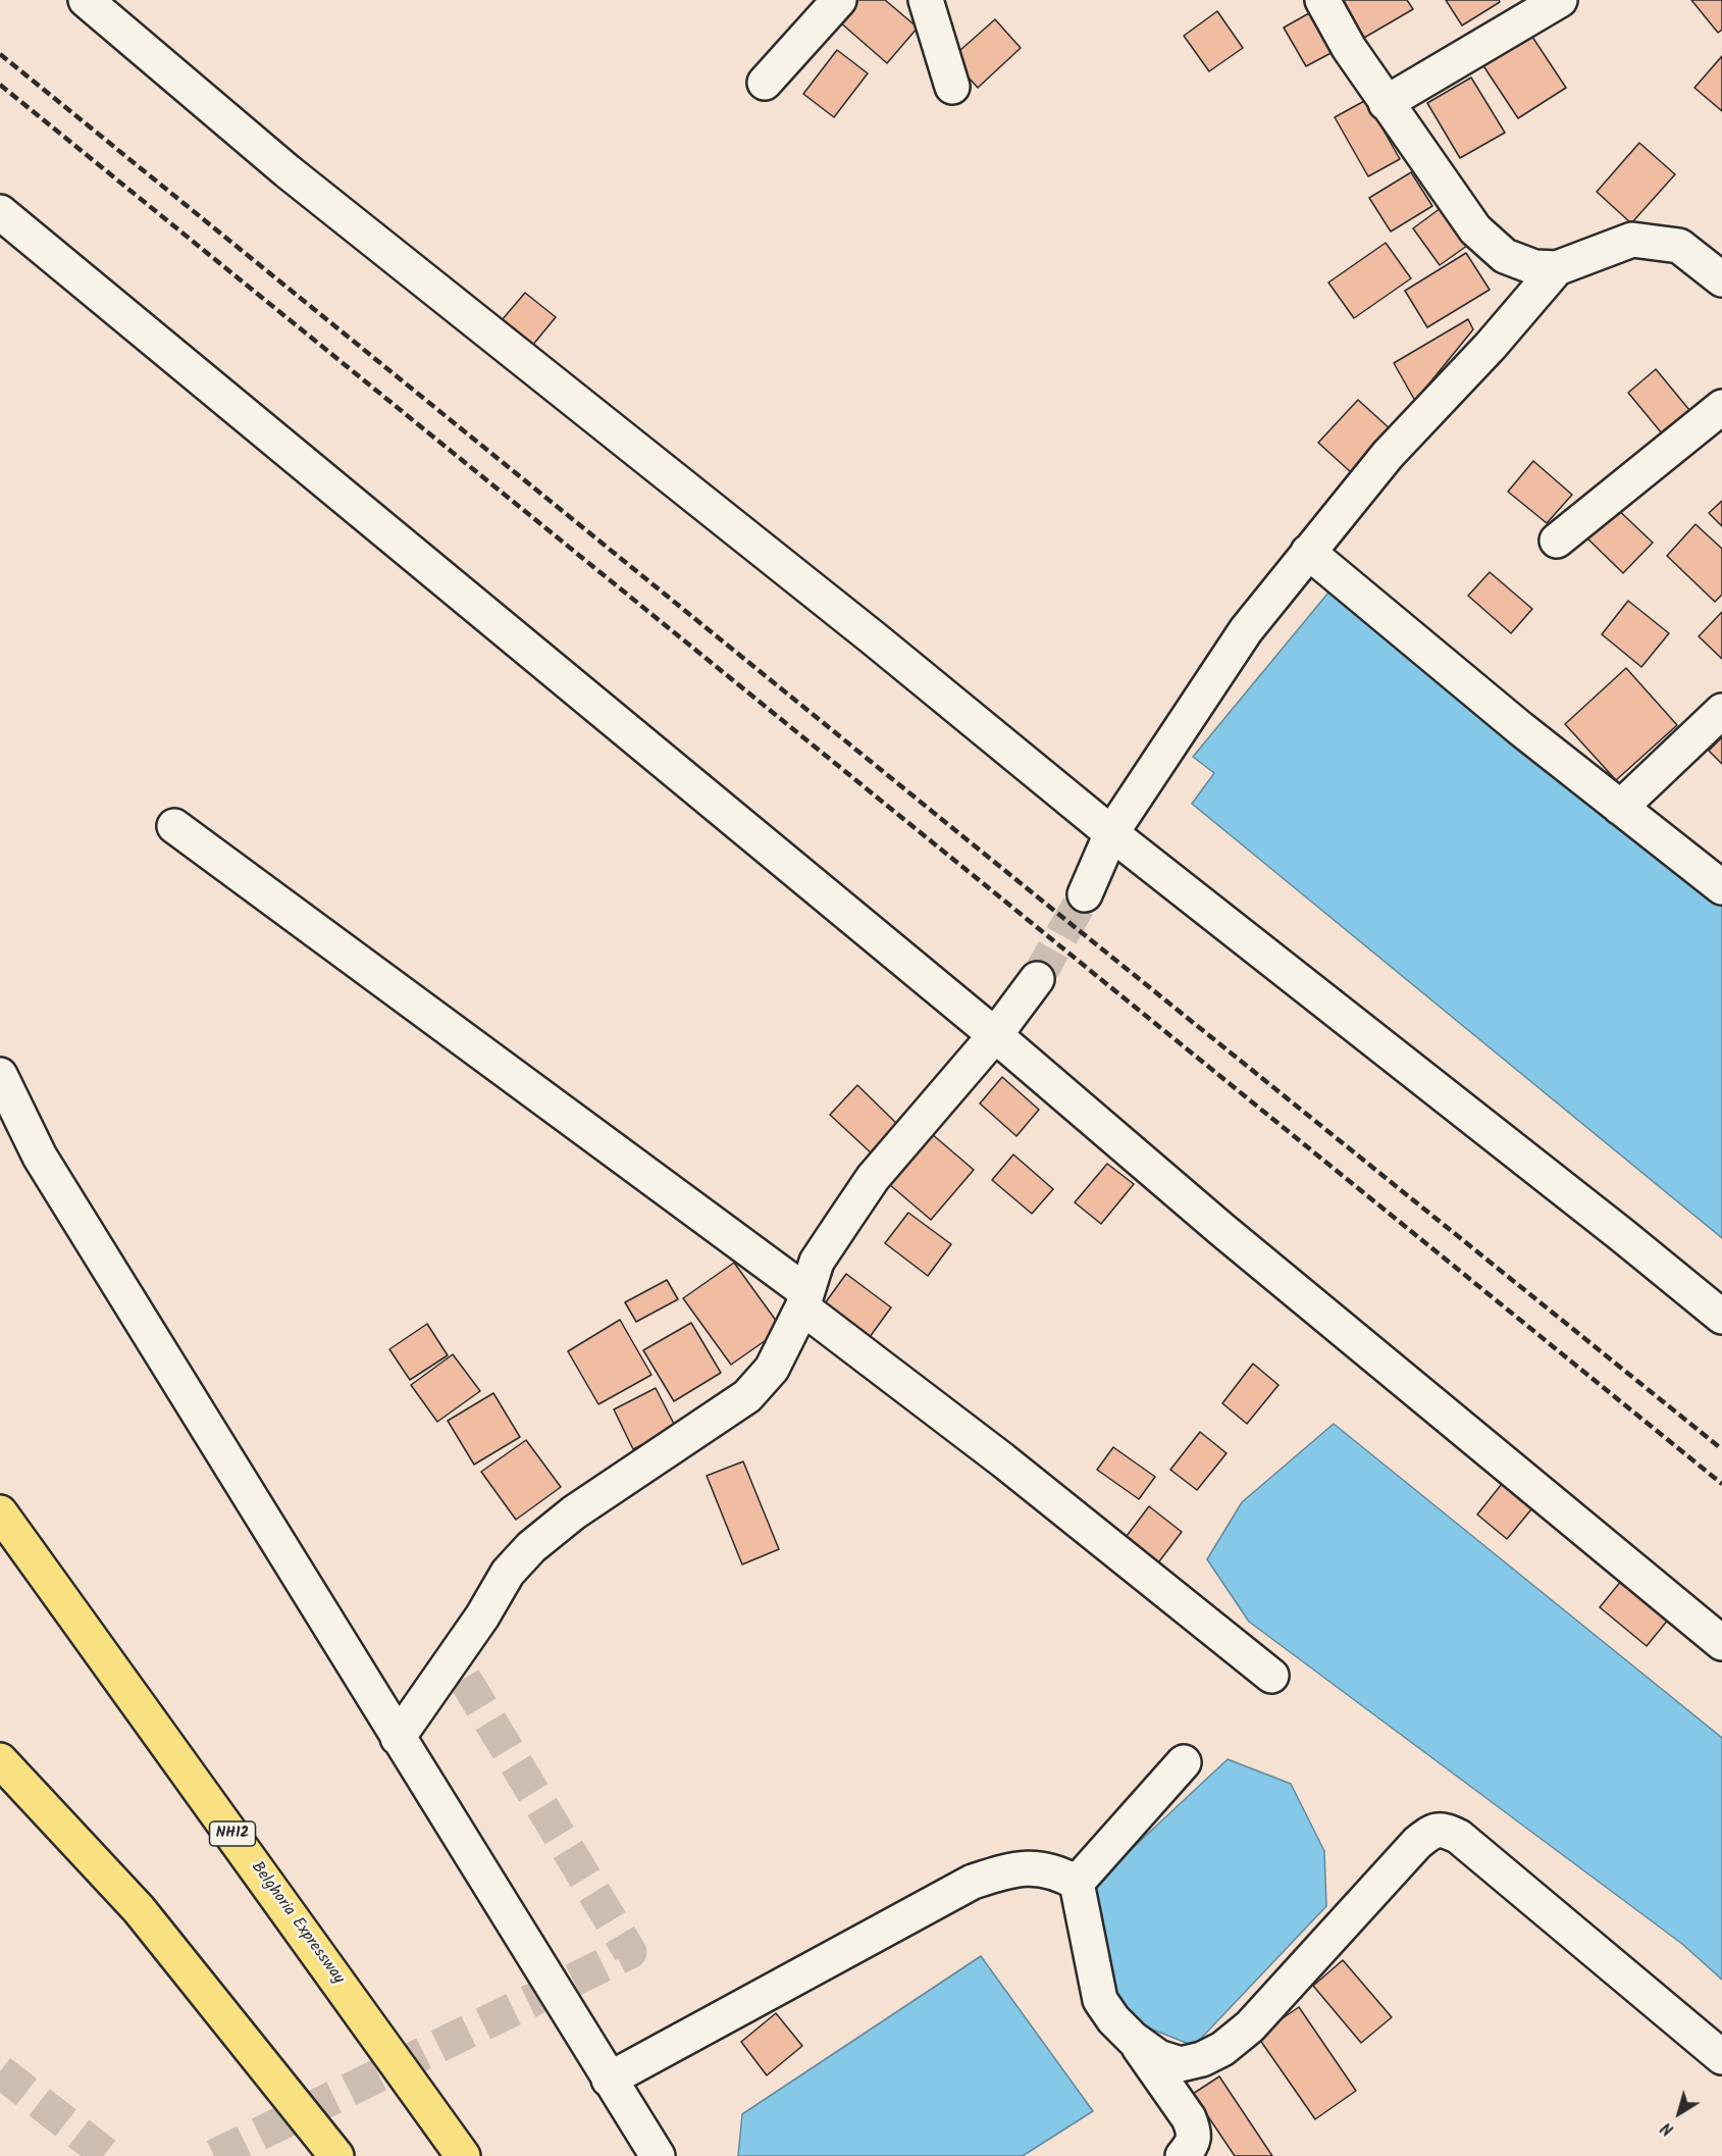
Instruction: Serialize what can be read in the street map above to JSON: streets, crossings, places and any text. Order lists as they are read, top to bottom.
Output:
{
  "streets": {
    "highway": ["NH12", "Belghoria Expressway"]
  },
  "north": "bottom left"
}
